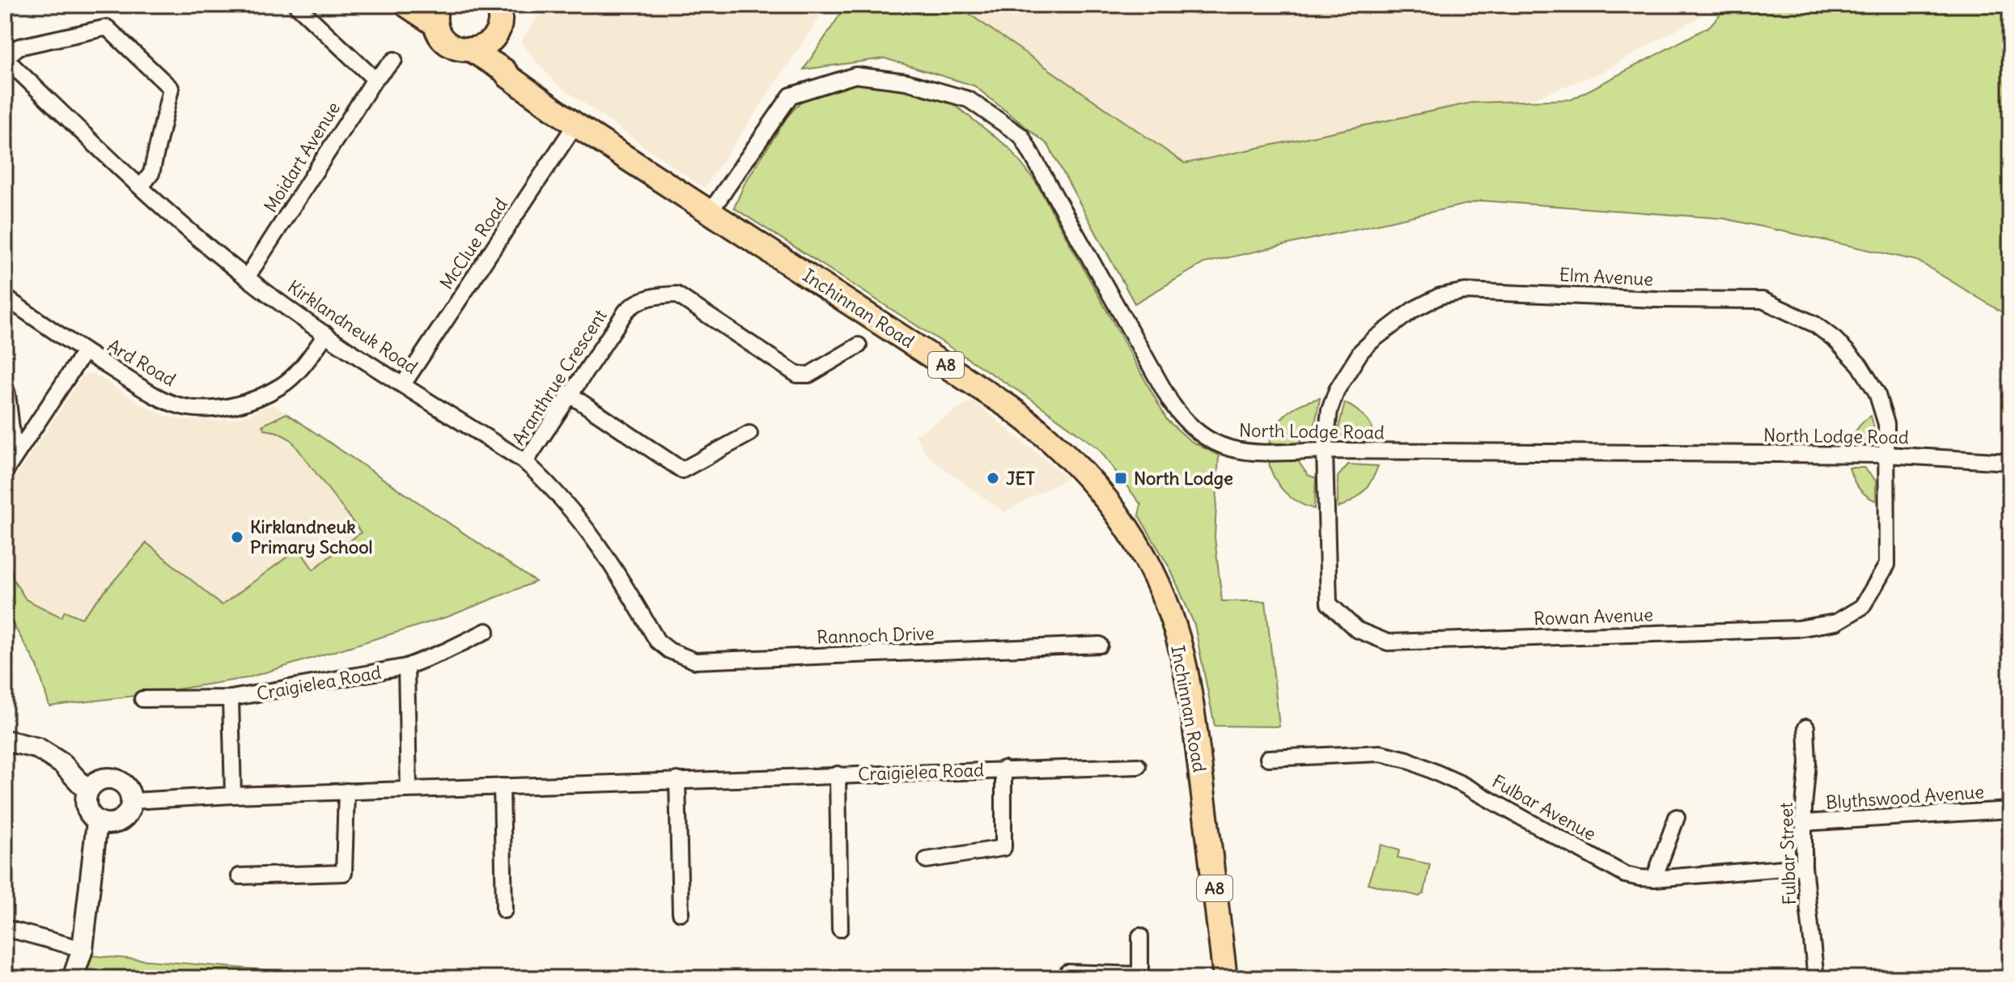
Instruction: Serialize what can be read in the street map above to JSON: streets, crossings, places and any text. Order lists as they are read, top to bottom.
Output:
{
  "streets": {
    "main road": ["Inchinnan Road", "A8"],
    "street": [
      "Moidart Avenue",
      "McClue Road",
      "Elm Avenue",
      "Kirklandneuk Road",
      "Ard Road",
      "Aranthrue Crescent",
      "North Lodge Road",
      "Rowan Avenue",
      "Rannoch Drive",
      "Craigielea Road",
      "Blythswood Avenue",
      "Fulbar Avenue",
      "Fulbar Street"
    ]
  },
  "crossings": [
    ["Moidart Avenue", "Kirklandneuk Road"],
    ["McClue Road", "Inchinnan Road"],
    ["McClue Road", "Kirklandneuk Road"],
    ["Elm Avenue", "North Lodge Road"],
    ["Elm Avenue", "Rowan Avenue"],
    ["Inchinnan Road", "North Lodge Road"],
    ["Kirklandneuk Road", "Ard Road"],
    ["Kirklandneuk Road", "Aranthrue Crescent"],
    ["Kirklandneuk Road", "Rannoch Drive"],
    ["North Lodge Road", "Rowan Avenue"],
    ["Blythswood Avenue", "Fulbar Street"],
    ["Fulbar Avenue", "Fulbar Street"]
  ],
  "places": {
    "other": ["JET", "Kirklandneuk Primary School"],
    "transit": ["North Lodge"]
  }
}
